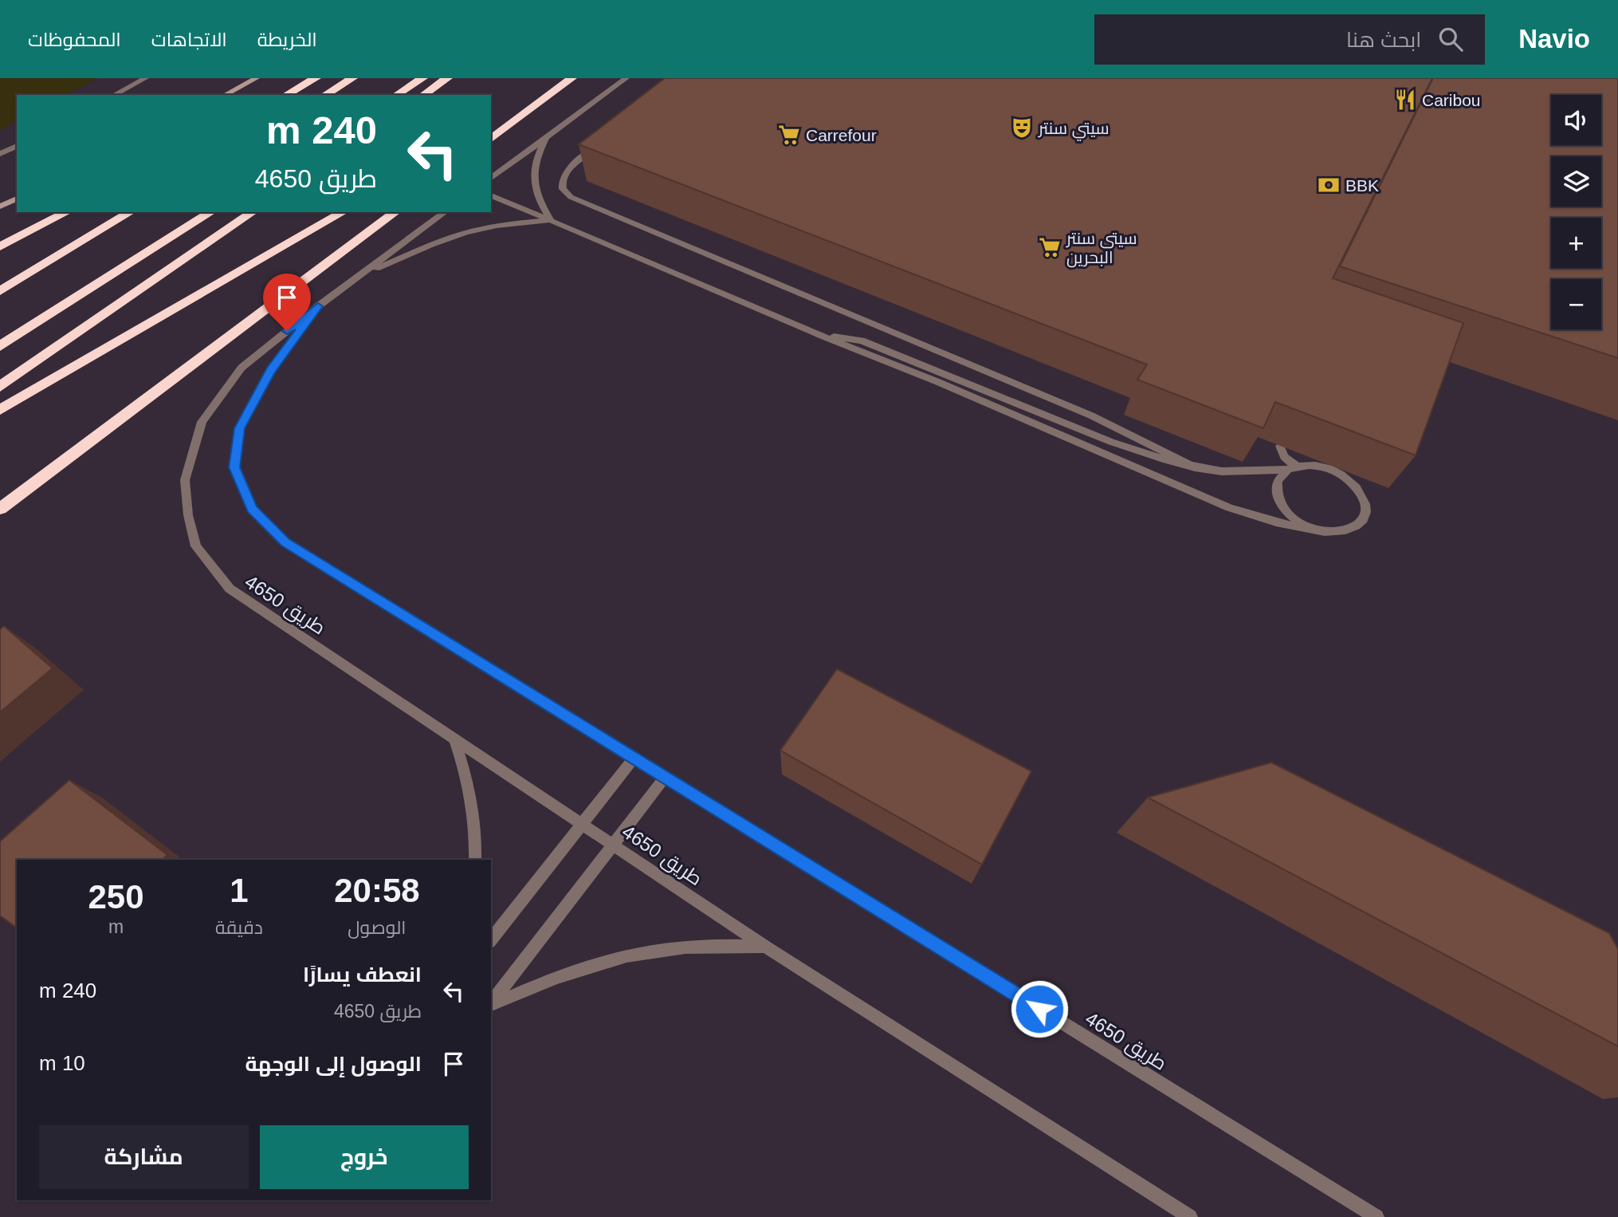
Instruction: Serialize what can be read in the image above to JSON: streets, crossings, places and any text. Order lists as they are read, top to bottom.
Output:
{
  "streets": {
    "lane": ["طريق 4650"]
  },
  "places": {
    "restaurant": ["Caribou"],
    "theatre": ["سيتي سنتر"],
    "supermarket": ["Carrefour", "سيتي سنتر البحرين"],
    "bank": ["BBK"]
  },
  "page": {
    "header": "Navio",
    "search": "ابحث هنا",
    "nav": ["الخريطة", "الاتجاهات", "المحفوظات"],
    "map_buttons": ["+", "−"],
    "turn": ["240 m", "طريق 4650"],
    "eta": [
      "20:58",
      "الوصول",
      "1",
      "دقيقة",
      "250",
      "m"
    ],
    "list": [
      {
        "name": "انعطف يسارًا",
        "note": "طريق 4650",
        "value": "240 m"
      },
      {
        "name": "الوصول إلى الوجهة",
        "value": "10 m"
      }
    ],
    "buttons": ["خروج", "مشاركة"]
  }
}
